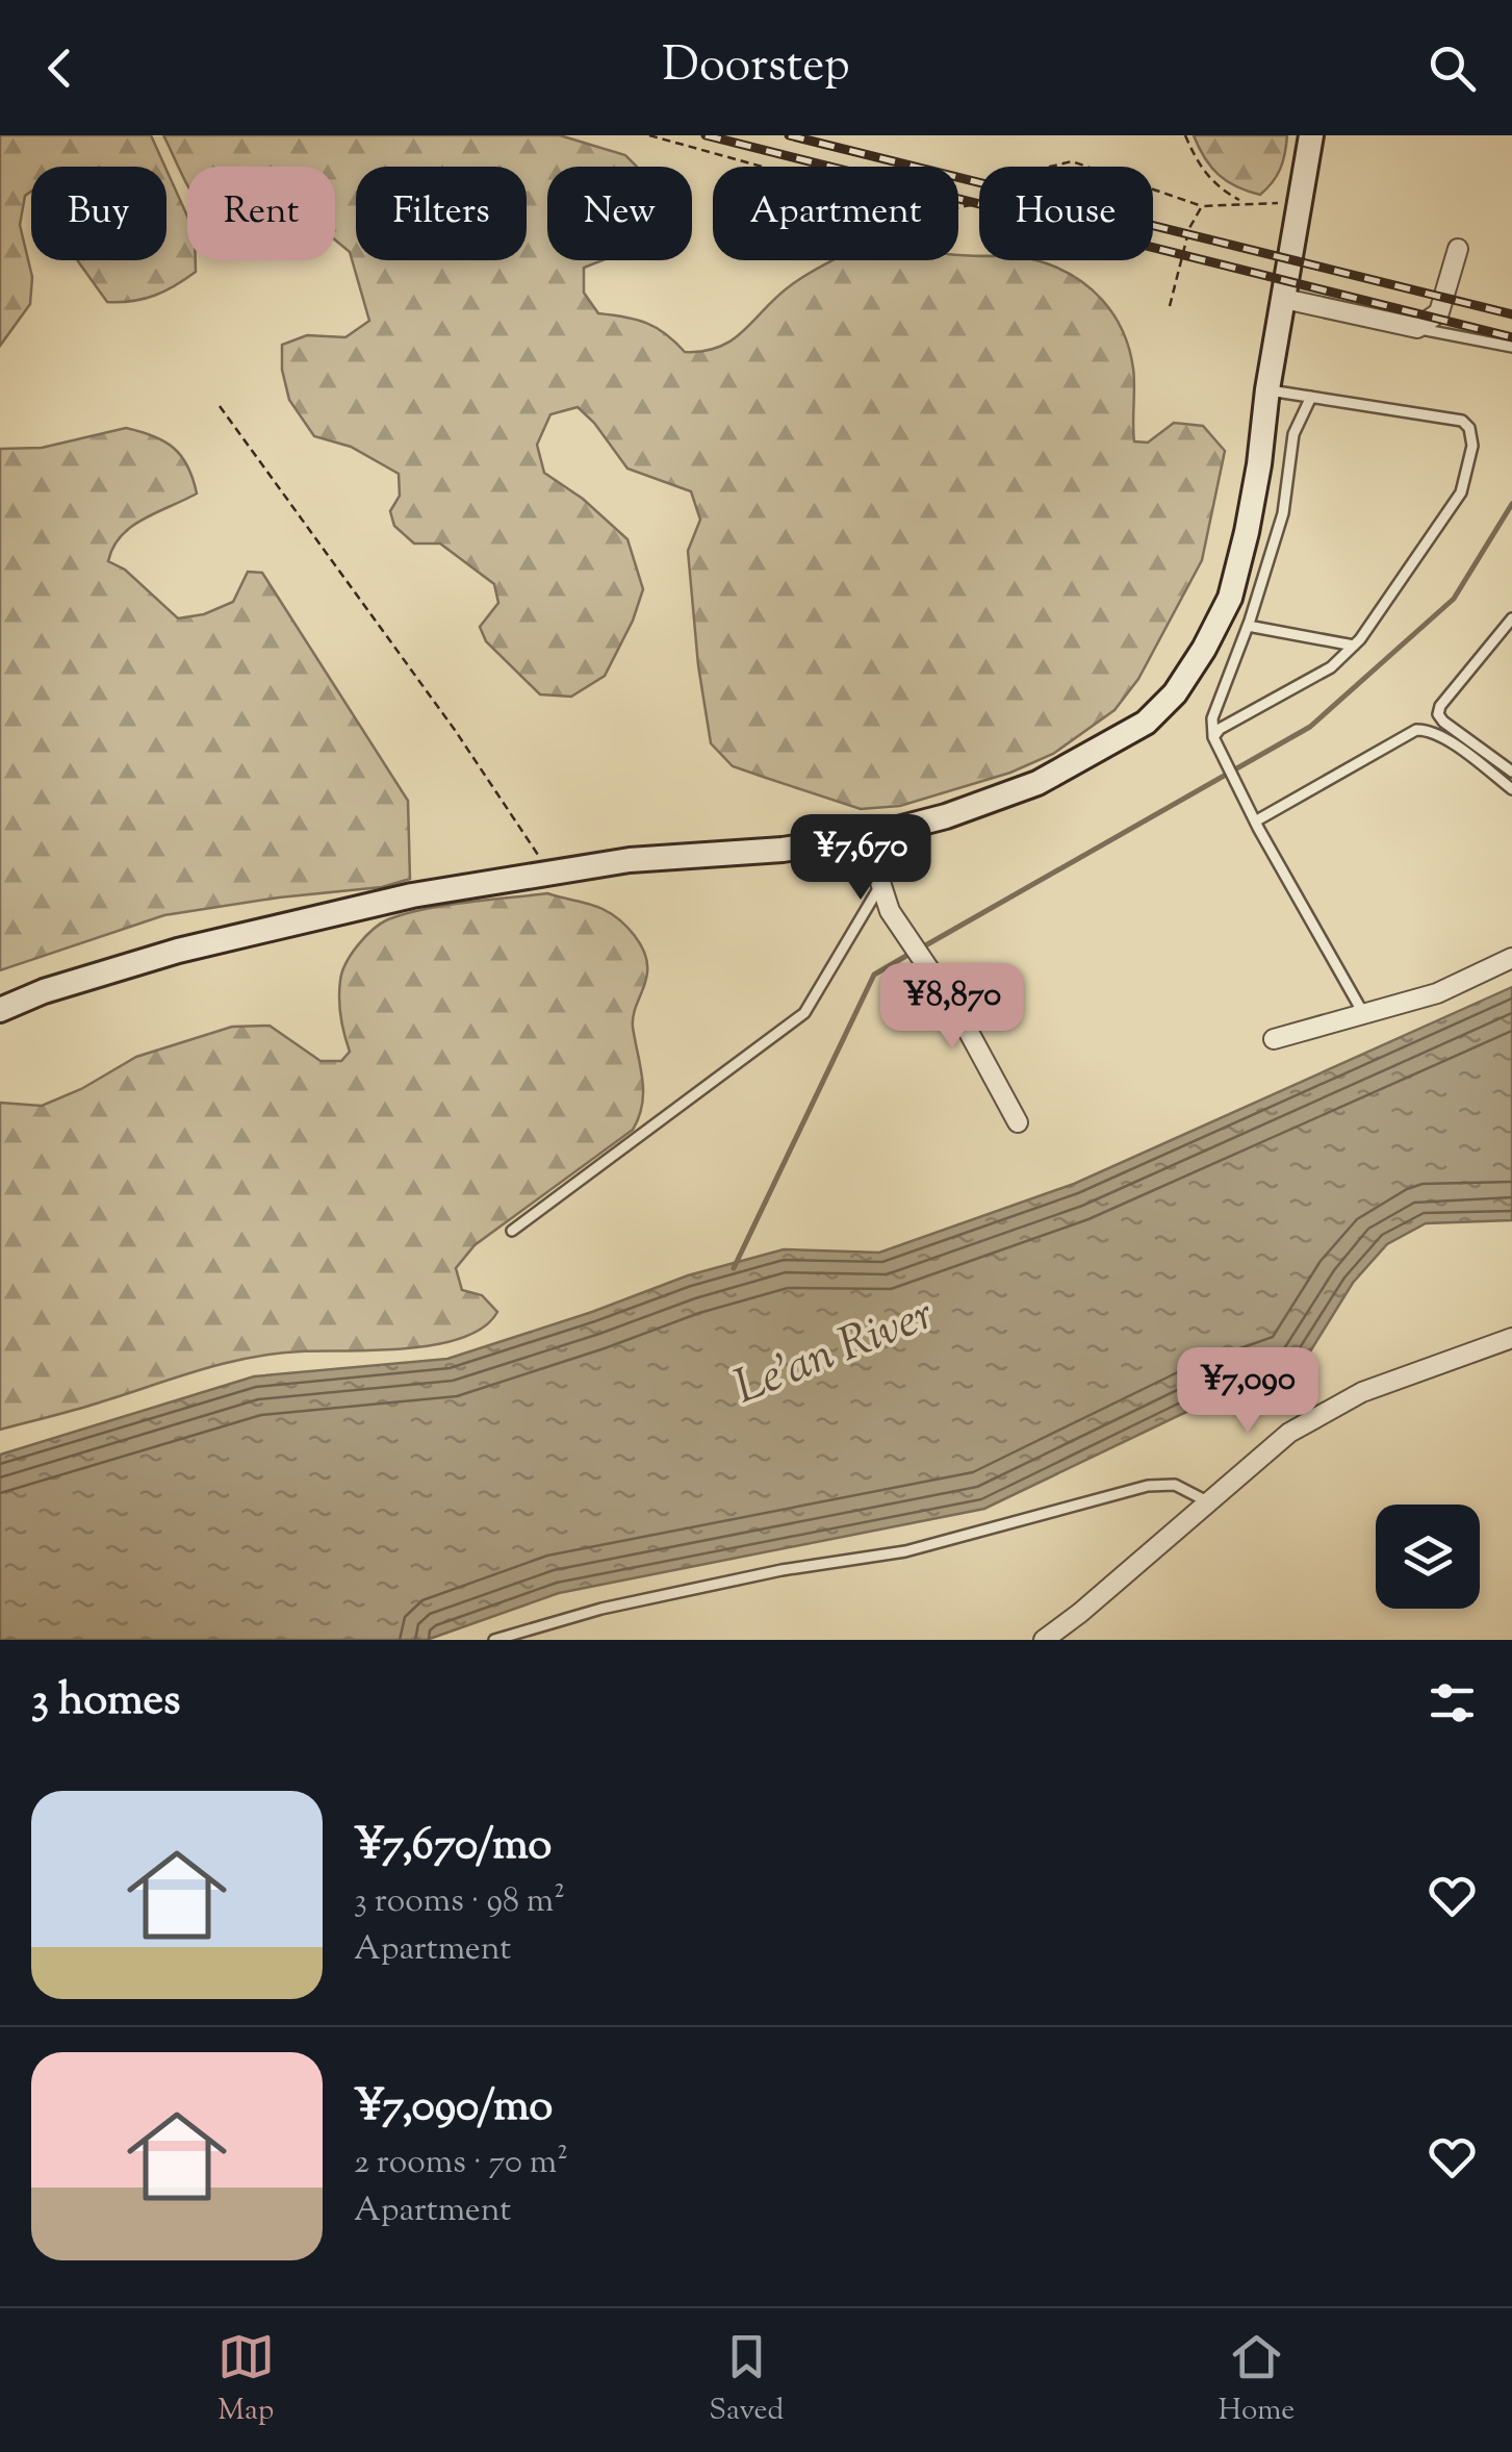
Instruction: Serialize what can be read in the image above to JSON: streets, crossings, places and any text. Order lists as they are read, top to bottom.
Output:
{
  "water": ["Le'an River"],
  "page": {
    "header": "Doorstep",
    "chip": [
      "Buy",
      "Rent",
      "Filters",
      "New",
      "Apartment",
      "House"
    ],
    "price": ["¥7,670", "¥8,870", "¥7,090"],
    "heading": "3 homes",
    "list": [
      {
        "name": "¥7,670/mo",
        "note": "3 rooms · 98 m² · Apartment"
      },
      {
        "name": "¥7,090/mo",
        "note": "2 rooms · 70 m² · Apartment"
      }
    ],
    "tabs": ["Map", "Saved", "Home"]
  }
}
